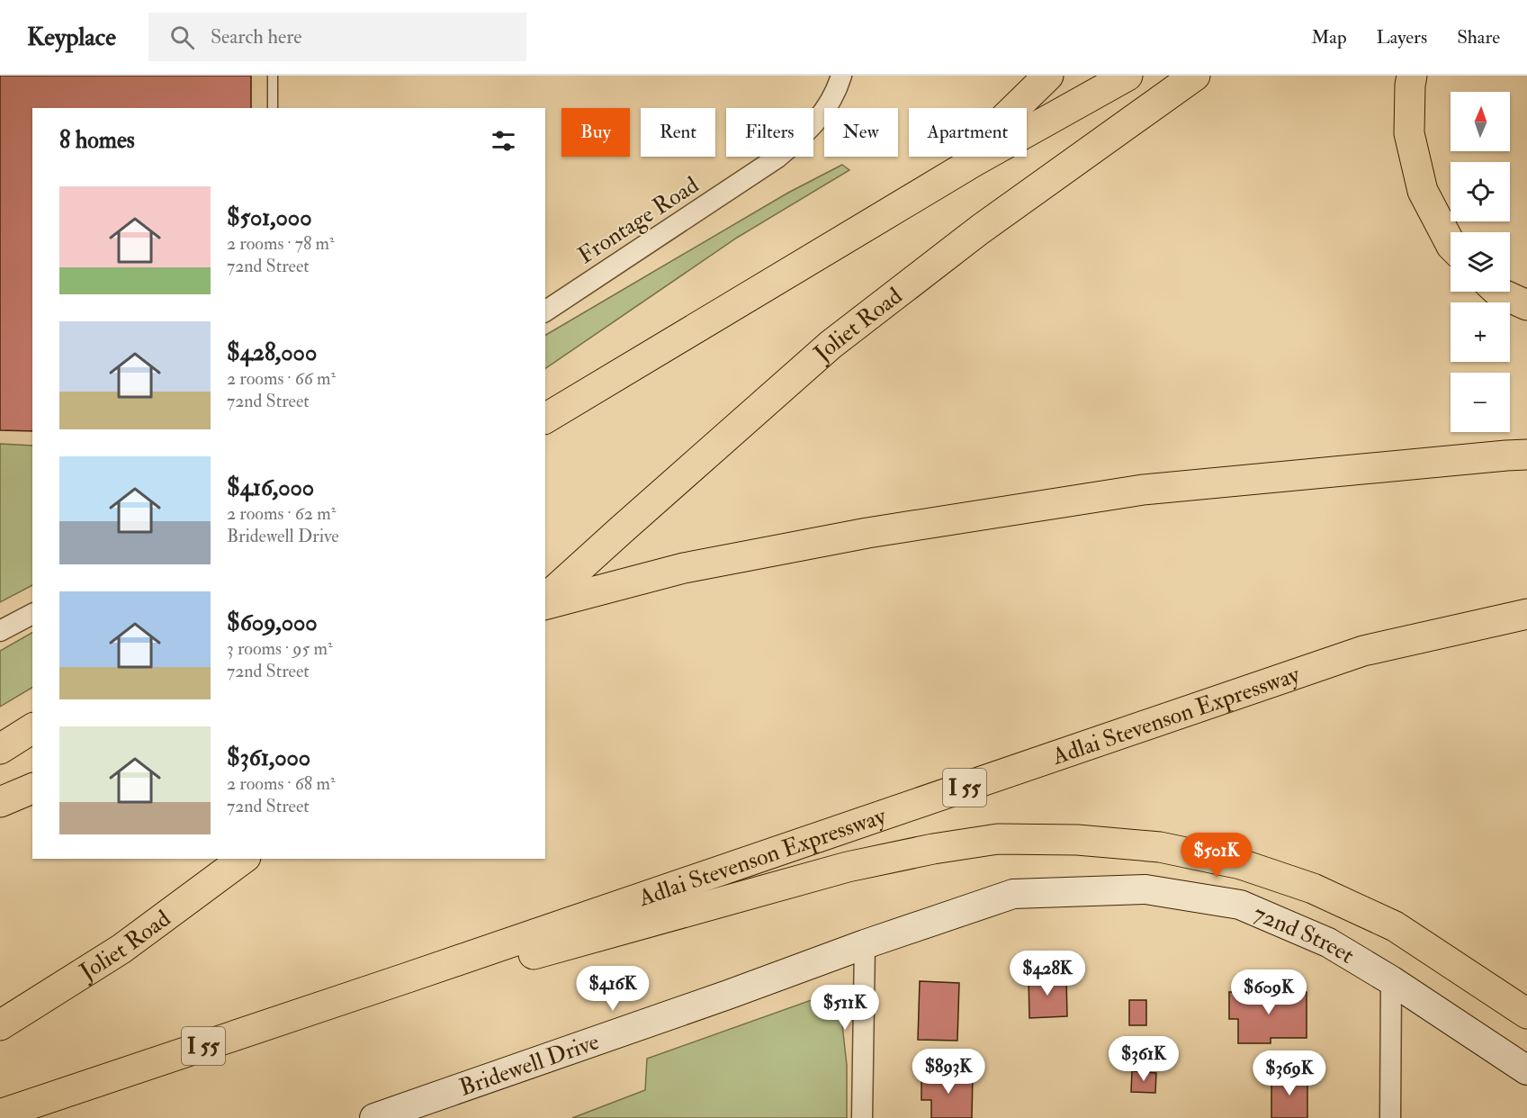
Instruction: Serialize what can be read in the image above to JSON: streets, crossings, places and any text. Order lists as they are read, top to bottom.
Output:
{
  "streets": {
    "highway": ["Joliet Road", "Adlai Stevenson Expressway", "I 55"],
    "street": ["Frontage Road", "72nd Street", "Bridewell Drive"]
  },
  "crossings": [
    ["72nd Street", "Bridewell Drive"]
  ],
  "north": "top",
  "page": {
    "header": "Keyplace",
    "search": "Search here",
    "nav": ["Map", "Layers", "Share"],
    "map_buttons": ["+", "−"],
    "chip": [
      "Buy",
      "Rent",
      "Filters",
      "New",
      "Apartment"
    ],
    "heading": "8 homes",
    "list": [
      {
        "name": "$501,000",
        "note": "2 rooms · 78 m² · 72nd Street"
      },
      {
        "name": "$428,000",
        "note": "2 rooms · 66 m² · 72nd Street"
      },
      {
        "name": "$416,000",
        "note": "2 rooms · 62 m² · Bridewell Drive"
      },
      {
        "name": "$609,000",
        "note": "3 rooms · 95 m² · 72nd Street"
      },
      {
        "name": "$361,000",
        "note": "2 rooms · 68 m² · 72nd Street"
      }
    ],
    "price": [
      "$501K",
      "$428K",
      "$416K",
      "$609K",
      "$511K",
      "$361K",
      "$893K",
      "$369K"
    ]
  }
}
